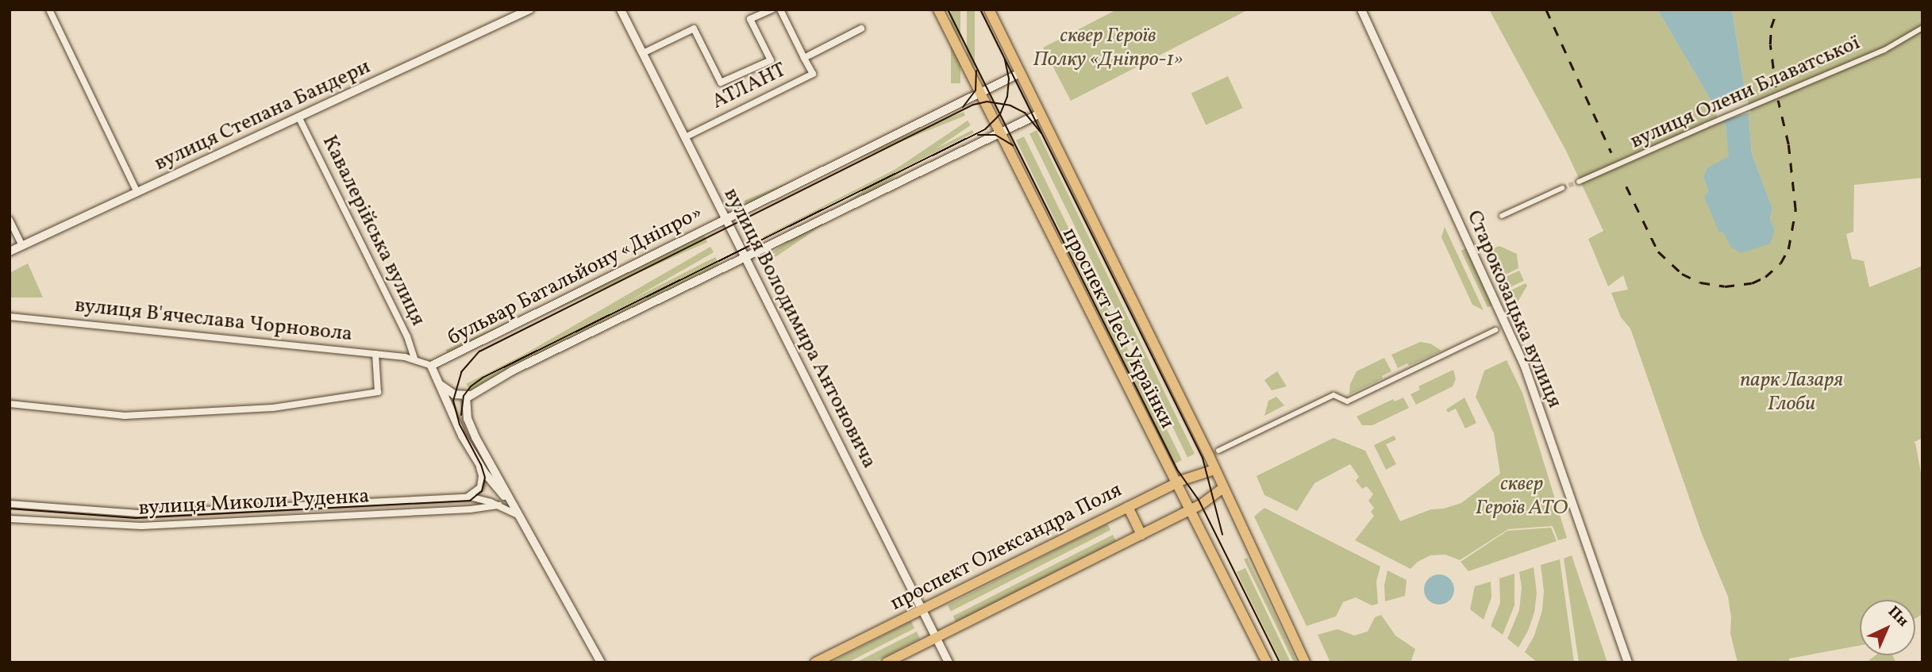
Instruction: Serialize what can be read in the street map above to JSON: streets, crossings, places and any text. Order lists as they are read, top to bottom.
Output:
{
  "streets": {
    "main road": ["проспект Лесі Українки", "проспект Олександра Поля"],
    "street": [
      "АТЛАНТ",
      "вулиця Олени Блаватської",
      "вулиця Степана Бандери",
      "Кавалерійська вулиця",
      "бульвар Батальйону «Дніпро»",
      "Старокозацька вулиця",
      "вулиця В'ячеслава Чорновола",
      "вулиця Володимира Антоновича",
      "вулиця Миколи Руденка"
    ]
  },
  "crossings": [
    ["АТЛАНТ", "вулиця Володимира Антоновича"],
    ["вулиця Степана Бандери", "Кавалерійська вулиця"],
    ["Кавалерійська вулиця", "бульвар Батальйону «Дніпро»"],
    ["Кавалерійська вулиця", "вулиця В'ячеслава Чорновола"],
    ["бульвар Батальйону «Дніпро»", "вулиця В'ячеслава Чорновола"],
    ["бульвар Батальйону «Дніпро»", "вулиця Володимира Антоновича"],
    ["бульвар Батальйону «Дніпро»", "проспект Лесі Українки"],
    ["вулиця Володимира Антоновича", "проспект Олександра Поля"],
    ["проспект Лесі Українки", "проспект Олександра Поля"]
  ],
  "parks": ["сквер Героїв Полку «Дніпро-1»", "парк Лазаря Глоби", "сквер Героїв АТО"],
  "north": "top right"
}
